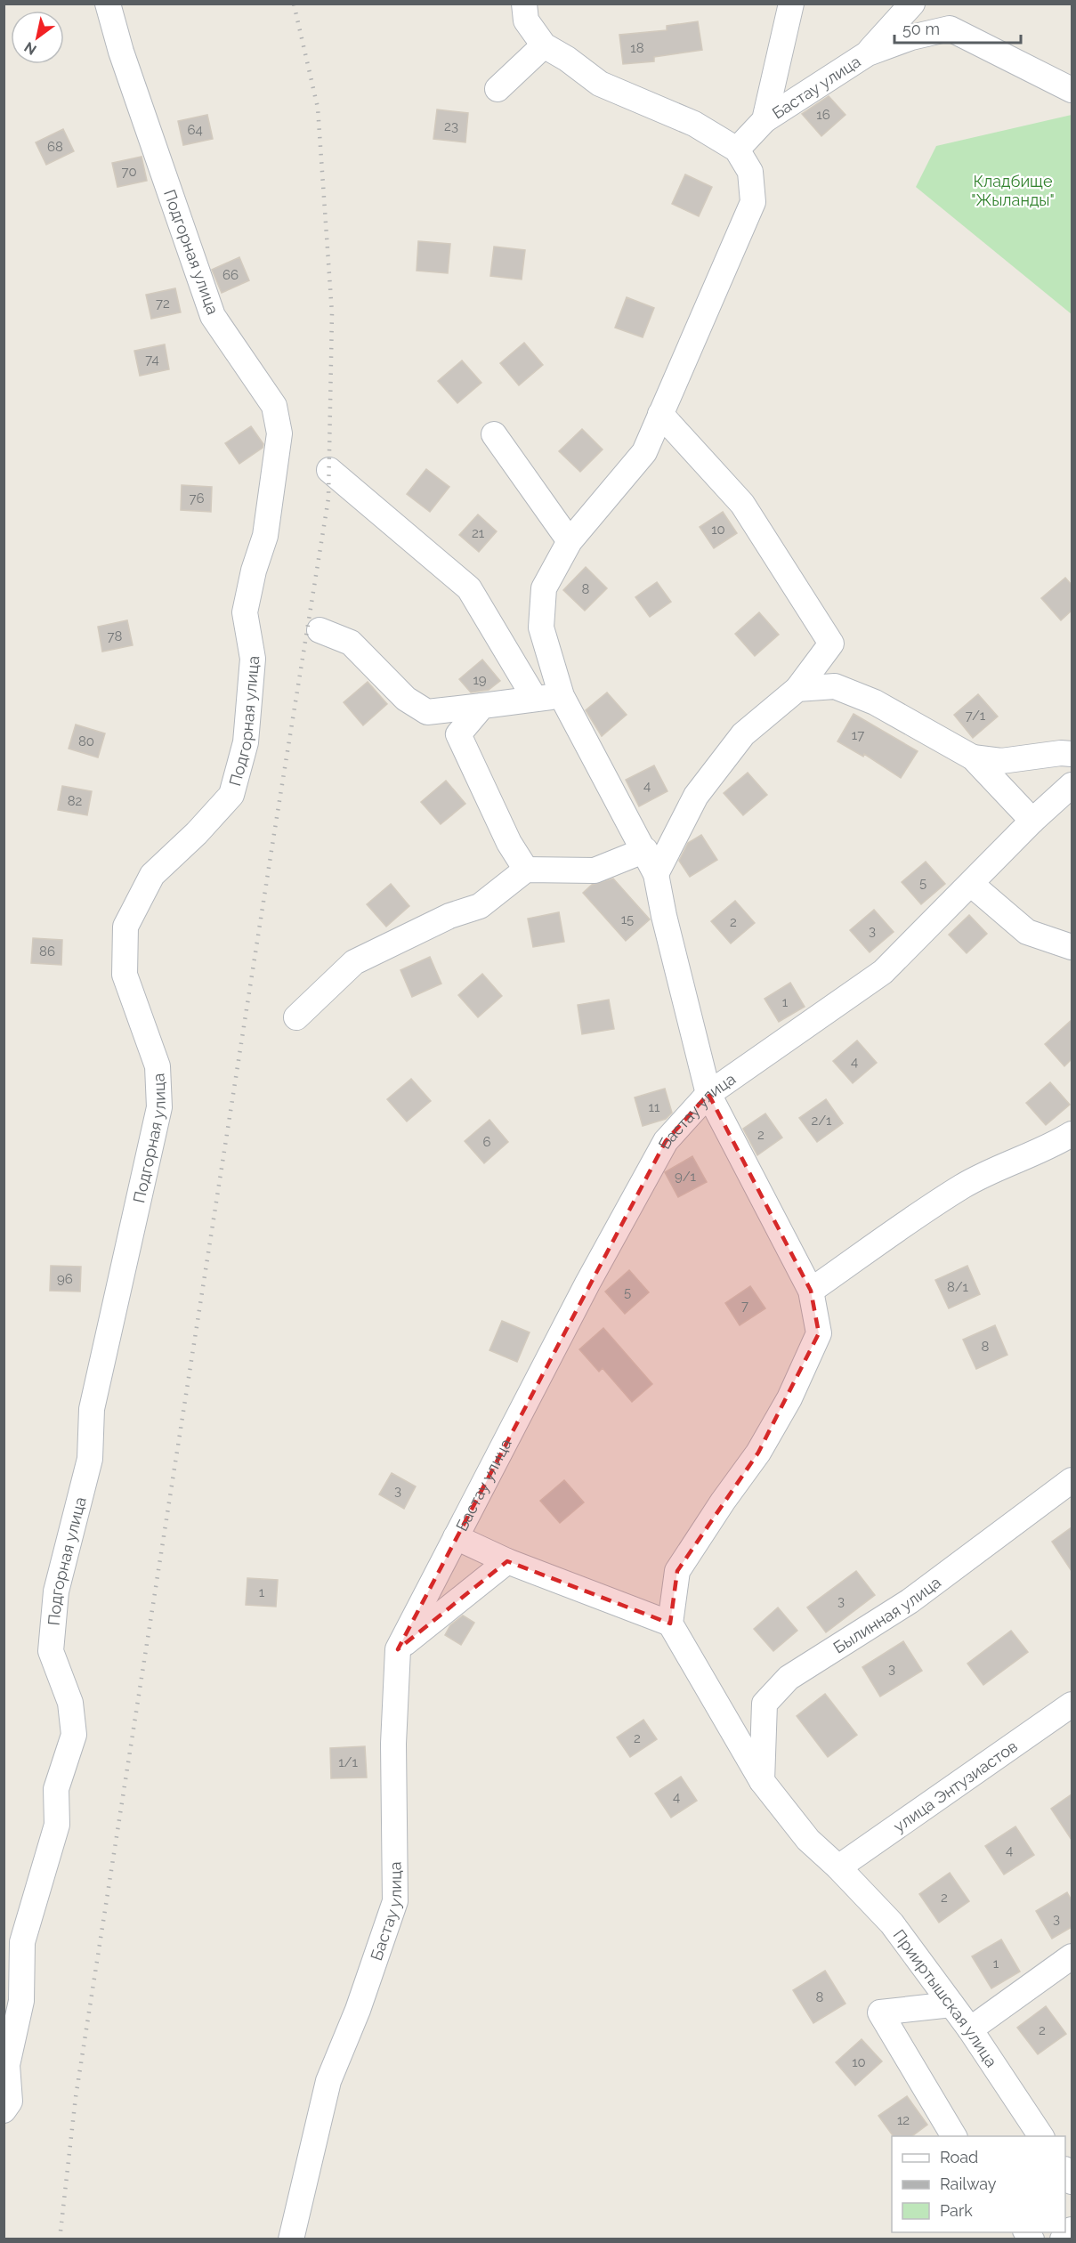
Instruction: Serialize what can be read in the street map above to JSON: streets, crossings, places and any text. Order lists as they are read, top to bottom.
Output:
{
  "streets": {
    "street": [
      "Бастау улица",
      "Подгорная улица",
      "Былинная улица",
      "улица Энтузиастов",
      "Прииртышская улица"
    ]
  },
  "crossings": [
    ["Былинная улица", "Прииртышская улица"],
    ["улица Энтузиастов", "Прииртышская улица"]
  ],
  "parks": ["Кладбище \"Жыланды\""],
  "house_numbers": [
    "18",
    "16",
    "23",
    "64",
    "68",
    "70",
    "66",
    "72",
    "74",
    "76",
    "10",
    "21",
    "8",
    "78",
    "19",
    "7/1",
    "17",
    "80",
    "4",
    "82",
    "5",
    "15",
    "2",
    "3",
    "86",
    "1",
    "4",
    "11",
    "2/1",
    "2",
    "6",
    "9/1",
    "96",
    "8/1",
    "5",
    "7",
    "8",
    "3",
    "1",
    "3",
    "3",
    "2",
    "1/1",
    "4",
    "4",
    "2",
    "3",
    "1",
    "8",
    "2",
    "10",
    "12"
  ],
  "legend": ["Road", "Railway", "Park"],
  "scale_bar": "50 m",
  "north": "bottom left"
}
